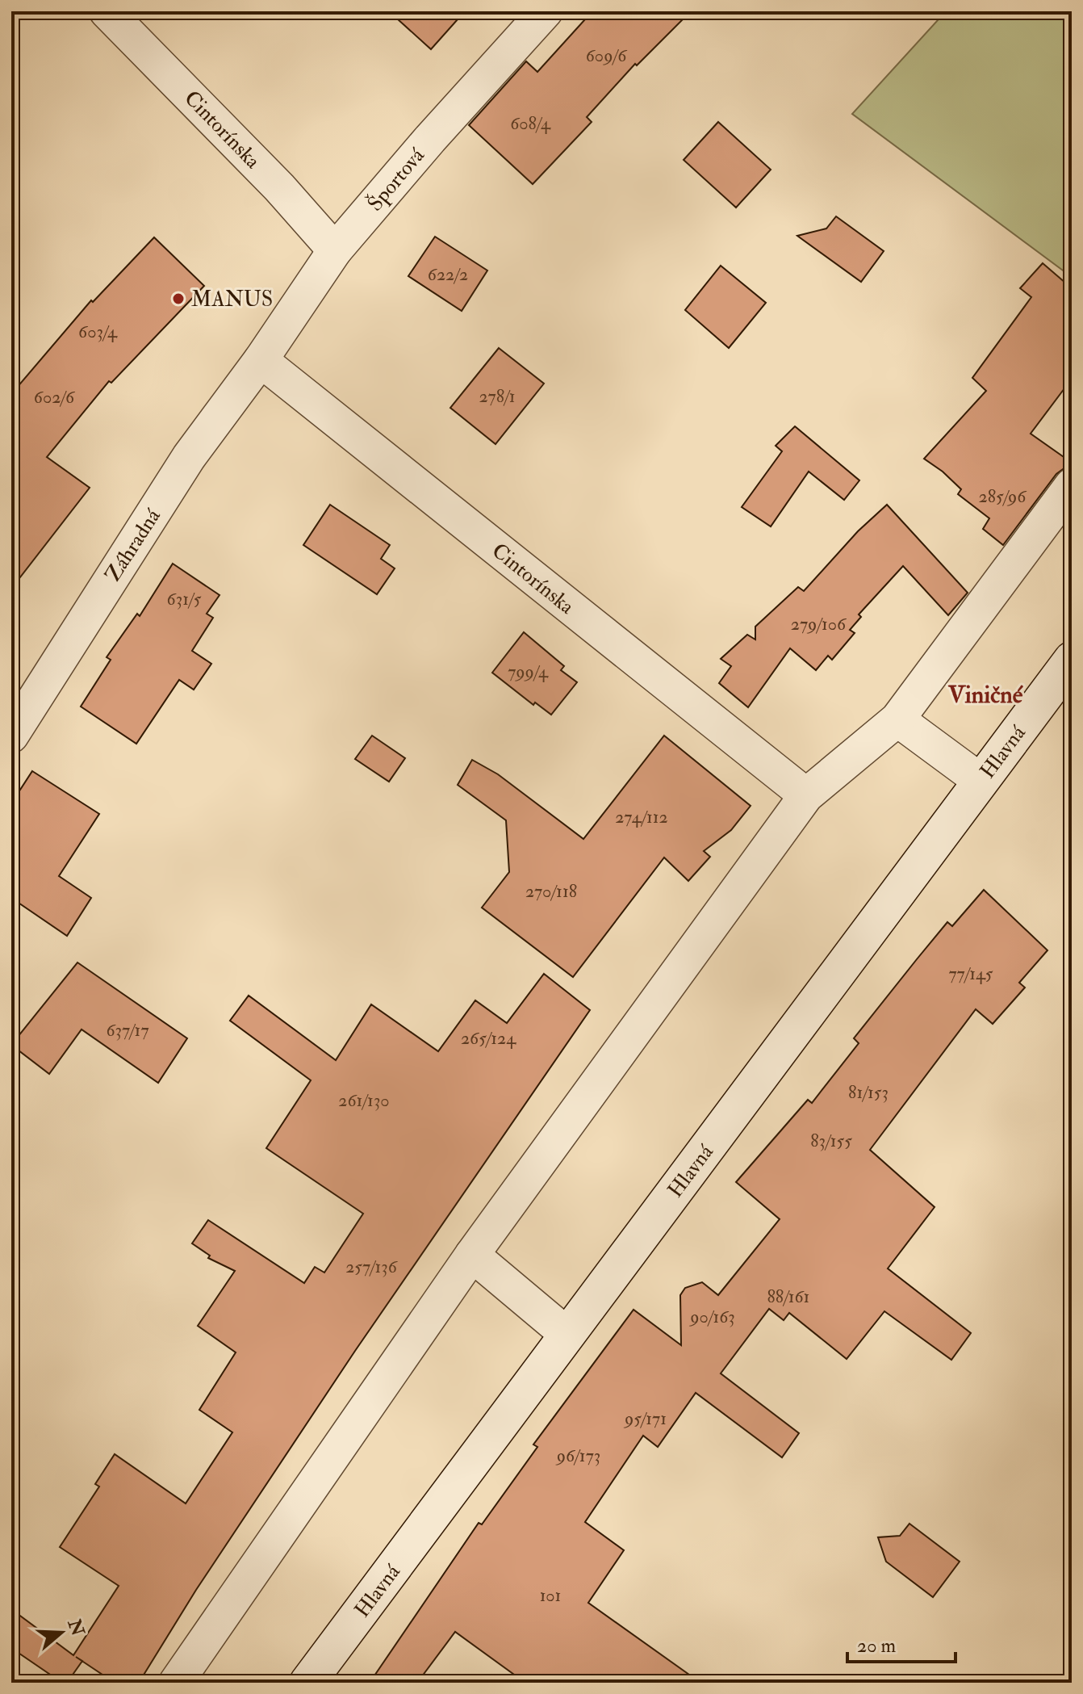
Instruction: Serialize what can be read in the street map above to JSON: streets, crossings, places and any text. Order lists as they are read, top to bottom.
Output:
{
  "streets": {
    "main road": ["Hlavná"],
    "street": ["Cintorínska", "Športová", "Záhradná"]
  },
  "crossings": [
    ["Cintorínska", "Športová"],
    ["Cintorínska", "Záhradná"],
    ["Športová", "Záhradná"]
  ],
  "districts": ["Viničné"],
  "places": ["MANUS"],
  "house_numbers": [
    "609/6",
    "608/4",
    "622/2",
    "603/4",
    "278/1",
    "602/6",
    "285/96",
    "631/5",
    "279/106",
    "799/4",
    "274/112",
    "270/118",
    "77/145",
    "637/17",
    "265/124",
    "81/153",
    "261/130",
    "83/155",
    "257/136",
    "88/161",
    "90/163",
    "95/171",
    "96/173",
    "101"
  ],
  "scale_bar": "20 m",
  "north": "right"
}
